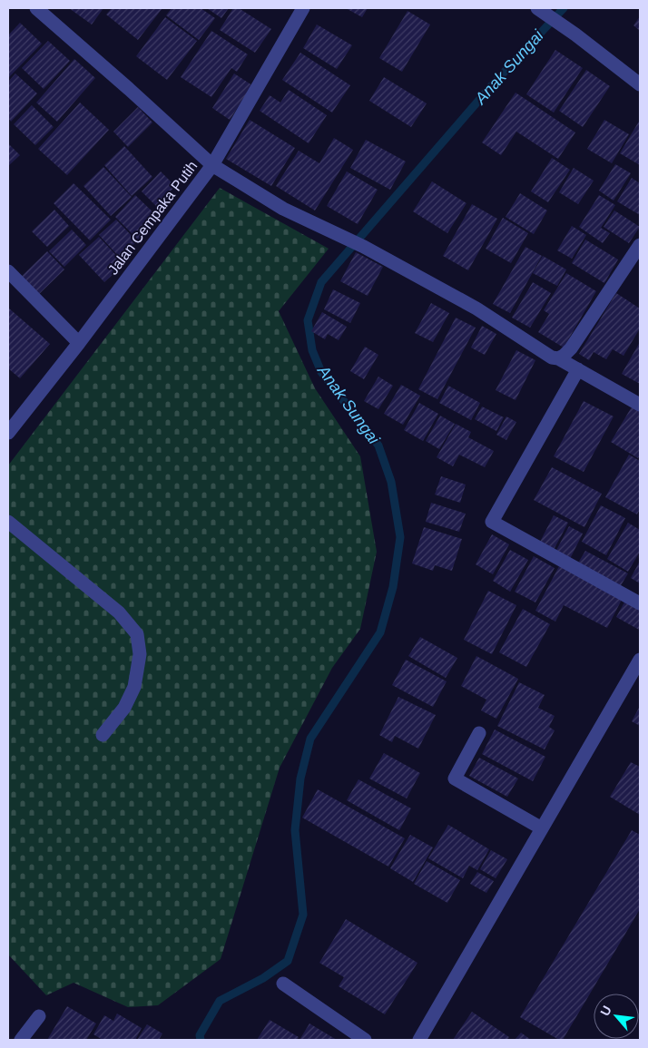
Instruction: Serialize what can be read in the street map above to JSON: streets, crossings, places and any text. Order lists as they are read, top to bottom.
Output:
{
  "streets": {
    "street": ["Jalan Cempaka Putih"]
  },
  "water": ["Anak Sungai"],
  "north": "top left"
}
